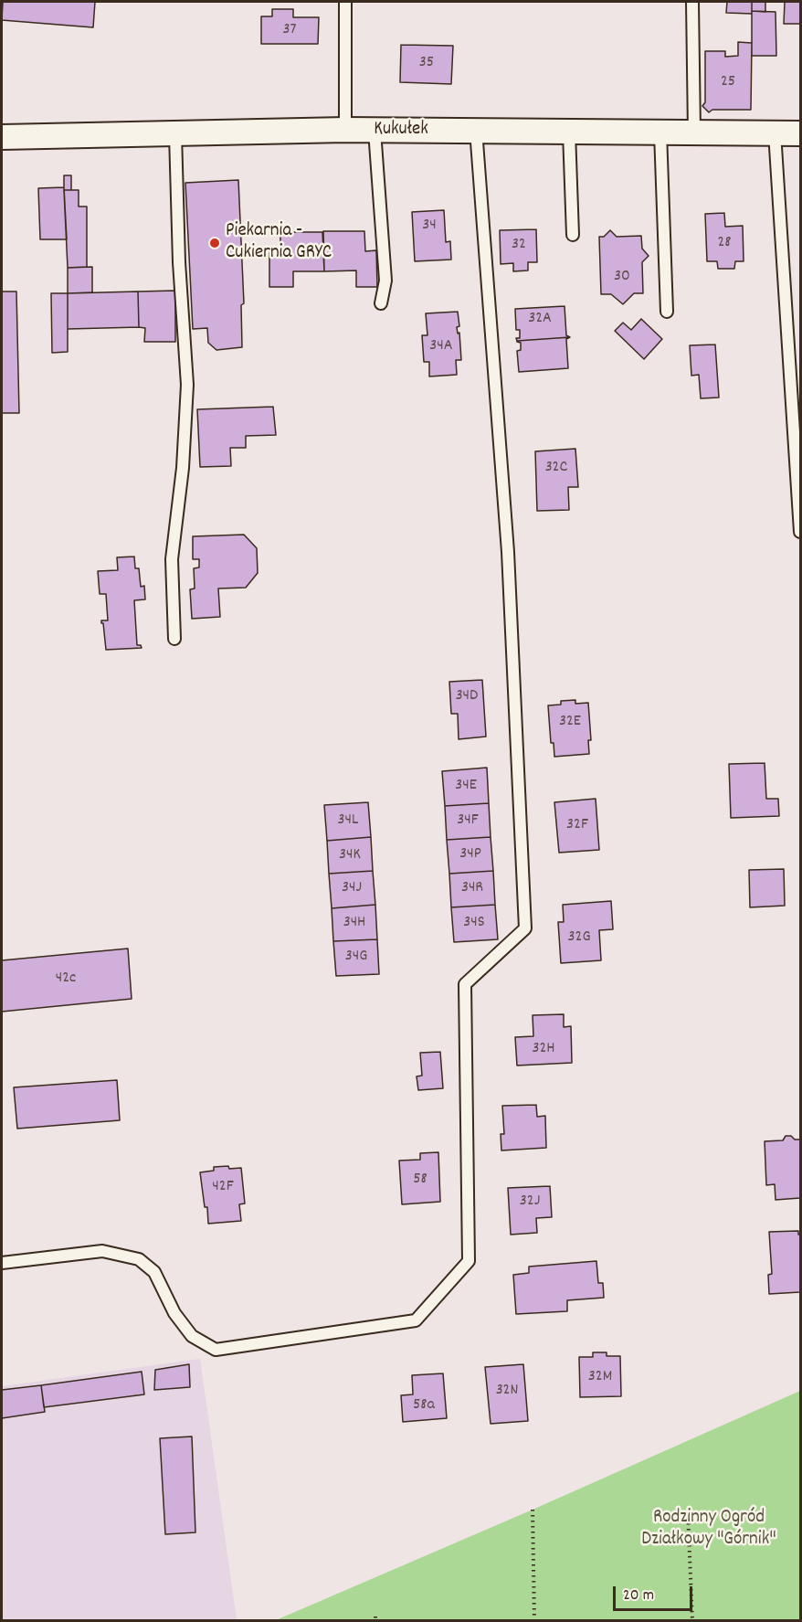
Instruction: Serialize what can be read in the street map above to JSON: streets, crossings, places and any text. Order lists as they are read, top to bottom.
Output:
{
  "streets": {
    "street": ["Kukułek"]
  },
  "parks": ["Rodzinny Ogród Działkowy \"Górnik\""],
  "places": ["Piekarnia - Cukiernia GRYC"],
  "house_numbers": [
    "37",
    "35",
    "25",
    "34",
    "28",
    "32",
    "30",
    "32A",
    "34A",
    "32C",
    "34D",
    "32E",
    "34E",
    "34L",
    "34F",
    "32F",
    "34P",
    "34K",
    "34J",
    "34R",
    "34H",
    "34S",
    "32G",
    "34G",
    "42c",
    "32H",
    "58",
    "42F",
    "32J",
    "32M",
    "32N",
    "58a"
  ],
  "scale_bar": "20 m"
}
